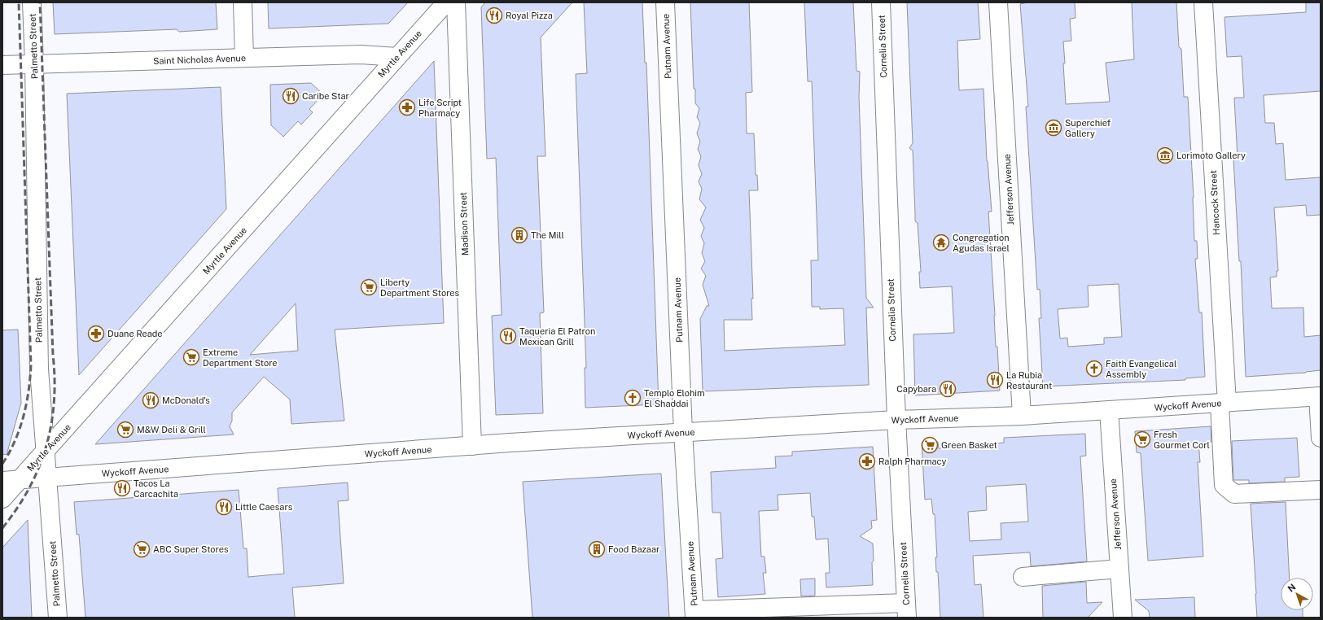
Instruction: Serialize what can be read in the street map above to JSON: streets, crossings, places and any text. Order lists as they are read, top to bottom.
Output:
{
  "streets": {
    "street": [
      "Palmetto Street",
      "Putnam Avenue",
      "Cornelia Street",
      "Myrtle Avenue",
      "Saint Nicholas Avenue",
      "Jefferson Avenue",
      "Hancock Street",
      "Madison Street",
      "Wyckoff Avenue"
    ]
  },
  "crossings": [
    ["Palmetto Street", "Myrtle Avenue"],
    ["Palmetto Street", "Saint Nicholas Avenue"],
    ["Palmetto Street", "Wyckoff Avenue"],
    ["Putnam Avenue", "Wyckoff Avenue"],
    ["Cornelia Street", "Wyckoff Avenue"],
    ["Myrtle Avenue", "Saint Nicholas Avenue"],
    ["Myrtle Avenue", "Wyckoff Avenue"],
    ["Jefferson Avenue", "Wyckoff Avenue"],
    ["Hancock Street", "Wyckoff Avenue"],
    ["Madison Street", "Wyckoff Avenue"]
  ],
  "places": {
    "restaurant": [
      "Royal Pizza",
      "Caribe Star",
      "Taqueria El Patron Mexican Grill",
      "La Rubia Restaurant",
      "Capybara",
      "McDonald's",
      "Tacos La Carcachita",
      "Little Caesars"
    ],
    "pharmacy": ["Life Script Pharmacy", "Duane Reade", "Ralph Pharmacy"],
    "museum": ["Superchief Gallery", "Lorimoto Gallery"],
    "building": ["The Mill", "Food Bazaar"],
    "temple": ["Congregation Agudas Israel"],
    "supermarket": [
      "Liberty Department Stores",
      "Extreme Department Store",
      "M&W Deli & Grill",
      "Fresh Gourmet Corl",
      "Green Basket",
      "ABC Super Stores"
    ],
    "church": ["Faith Evangelical Assembly", "Templo Elohim El Shaddai"]
  },
  "north": "top left"
}
